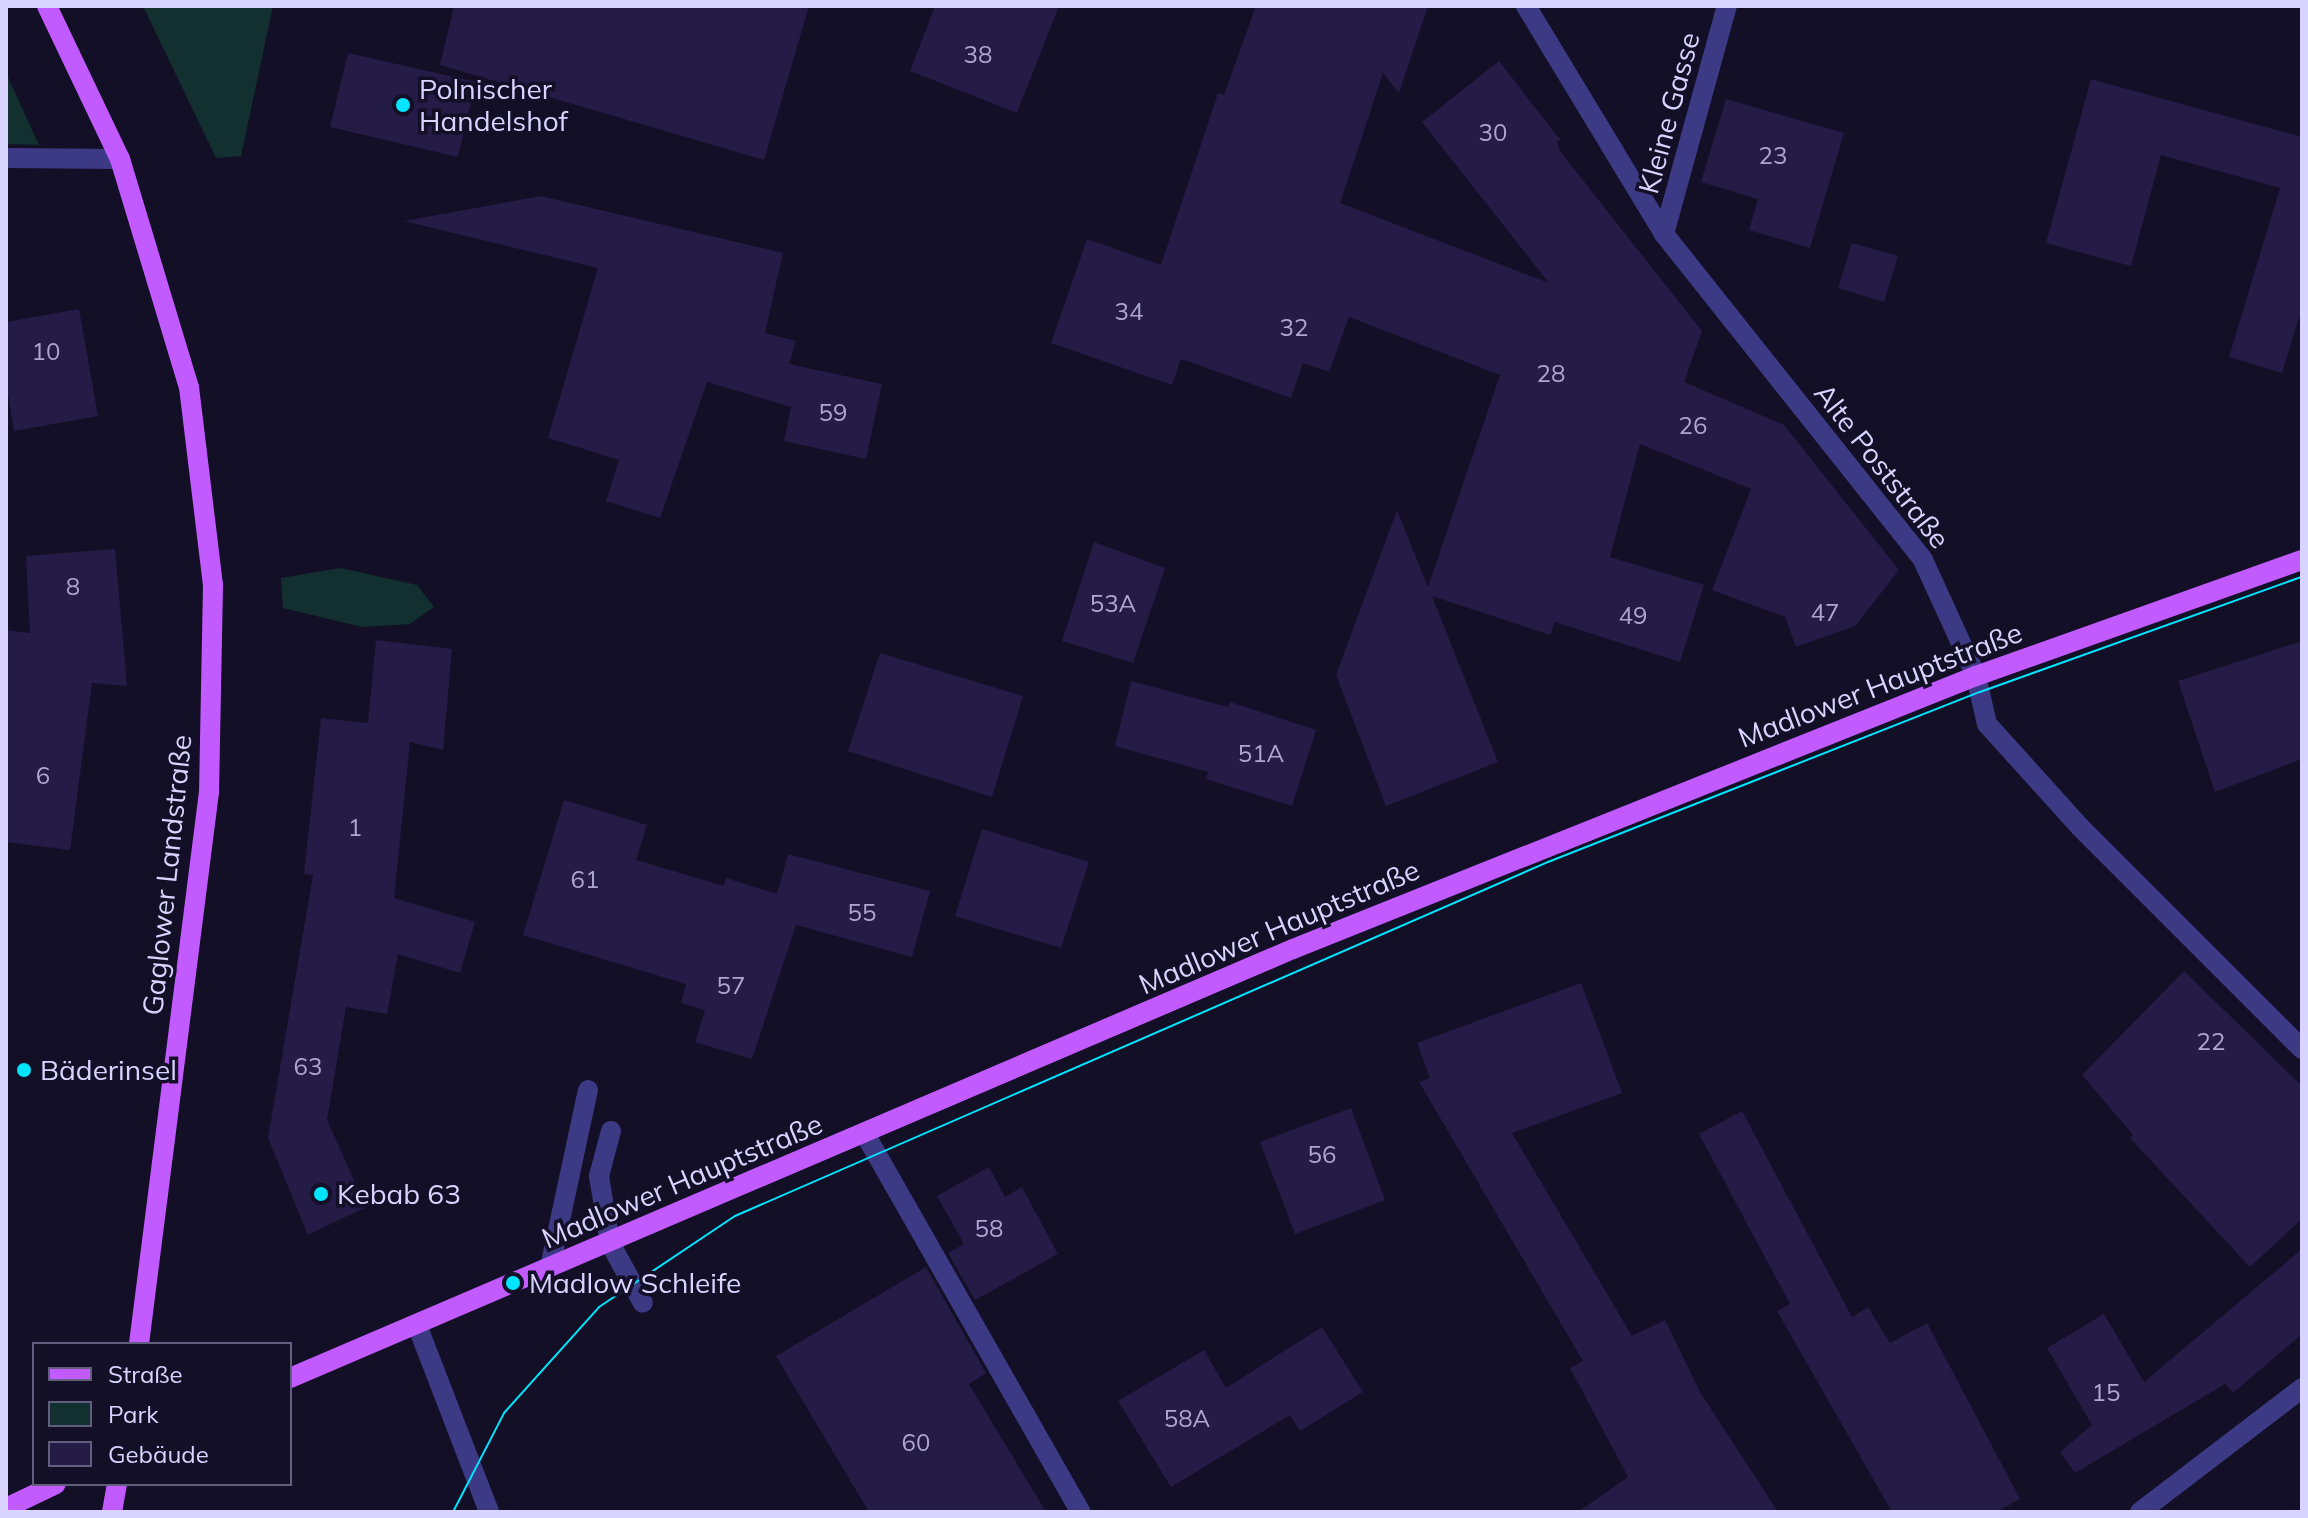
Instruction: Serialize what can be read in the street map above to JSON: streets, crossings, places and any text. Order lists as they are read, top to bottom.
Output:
{
  "streets": {
    "main road": ["Madlower Hauptstraße", "Gaglower Landstraße"],
    "street": ["Kleine Gasse", "Alte Poststraße"]
  },
  "crossings": [
    ["Kleine Gasse", "Alte Poststraße"],
    ["Alte Poststraße", "Madlower Hauptstraße"]
  ],
  "places": [
    "Polnischer Handelshof",
    "Bäderinsel",
    "Kebab 63",
    "Madlow Schleife"
  ],
  "house_numbers": [
    "38",
    "30",
    "23",
    "34",
    "32",
    "10",
    "28",
    "59",
    "26",
    "8",
    "53A",
    "47",
    "49",
    "51A",
    "6",
    "1",
    "61",
    "55",
    "57",
    "22",
    "63",
    "56",
    "58",
    "15",
    "58A",
    "60"
  ],
  "legend": ["Straße", "Park", "Gebäude"]
}
